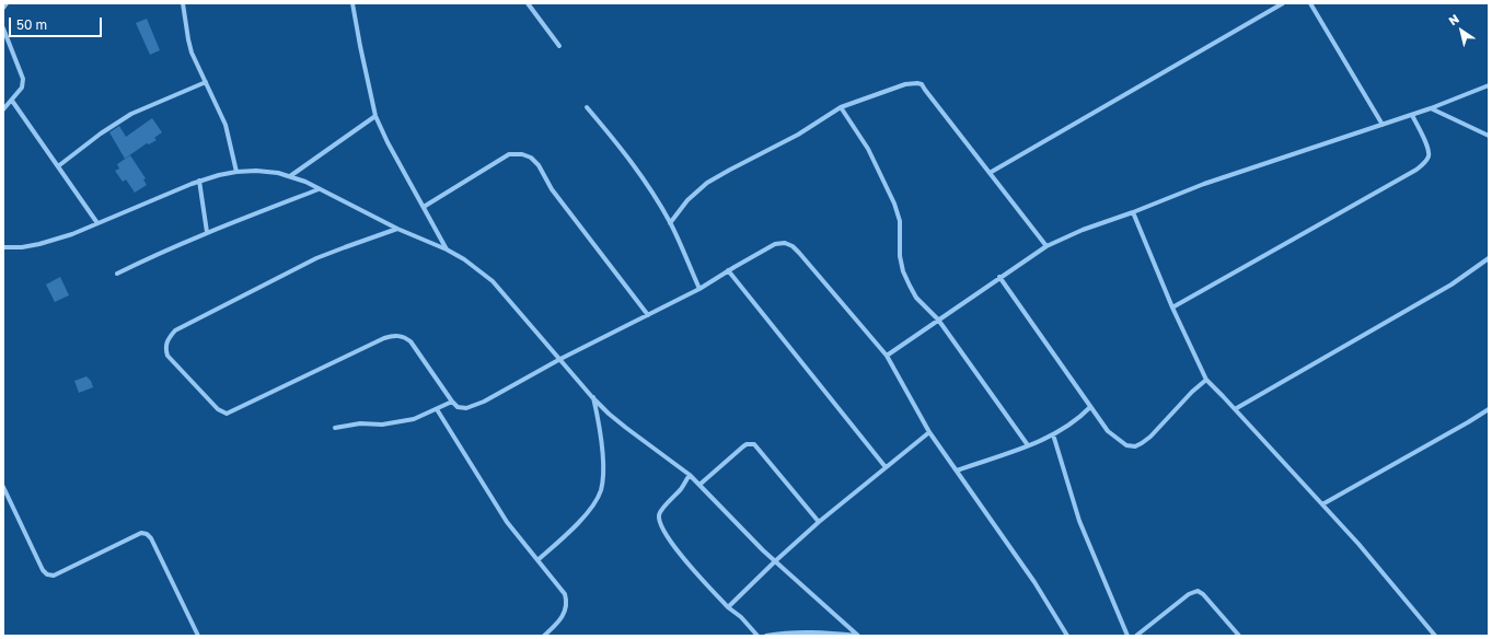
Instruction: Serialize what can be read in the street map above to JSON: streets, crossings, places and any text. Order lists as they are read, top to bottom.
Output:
{
  "scale_bar": "50 m",
  "north": "top left"
}
